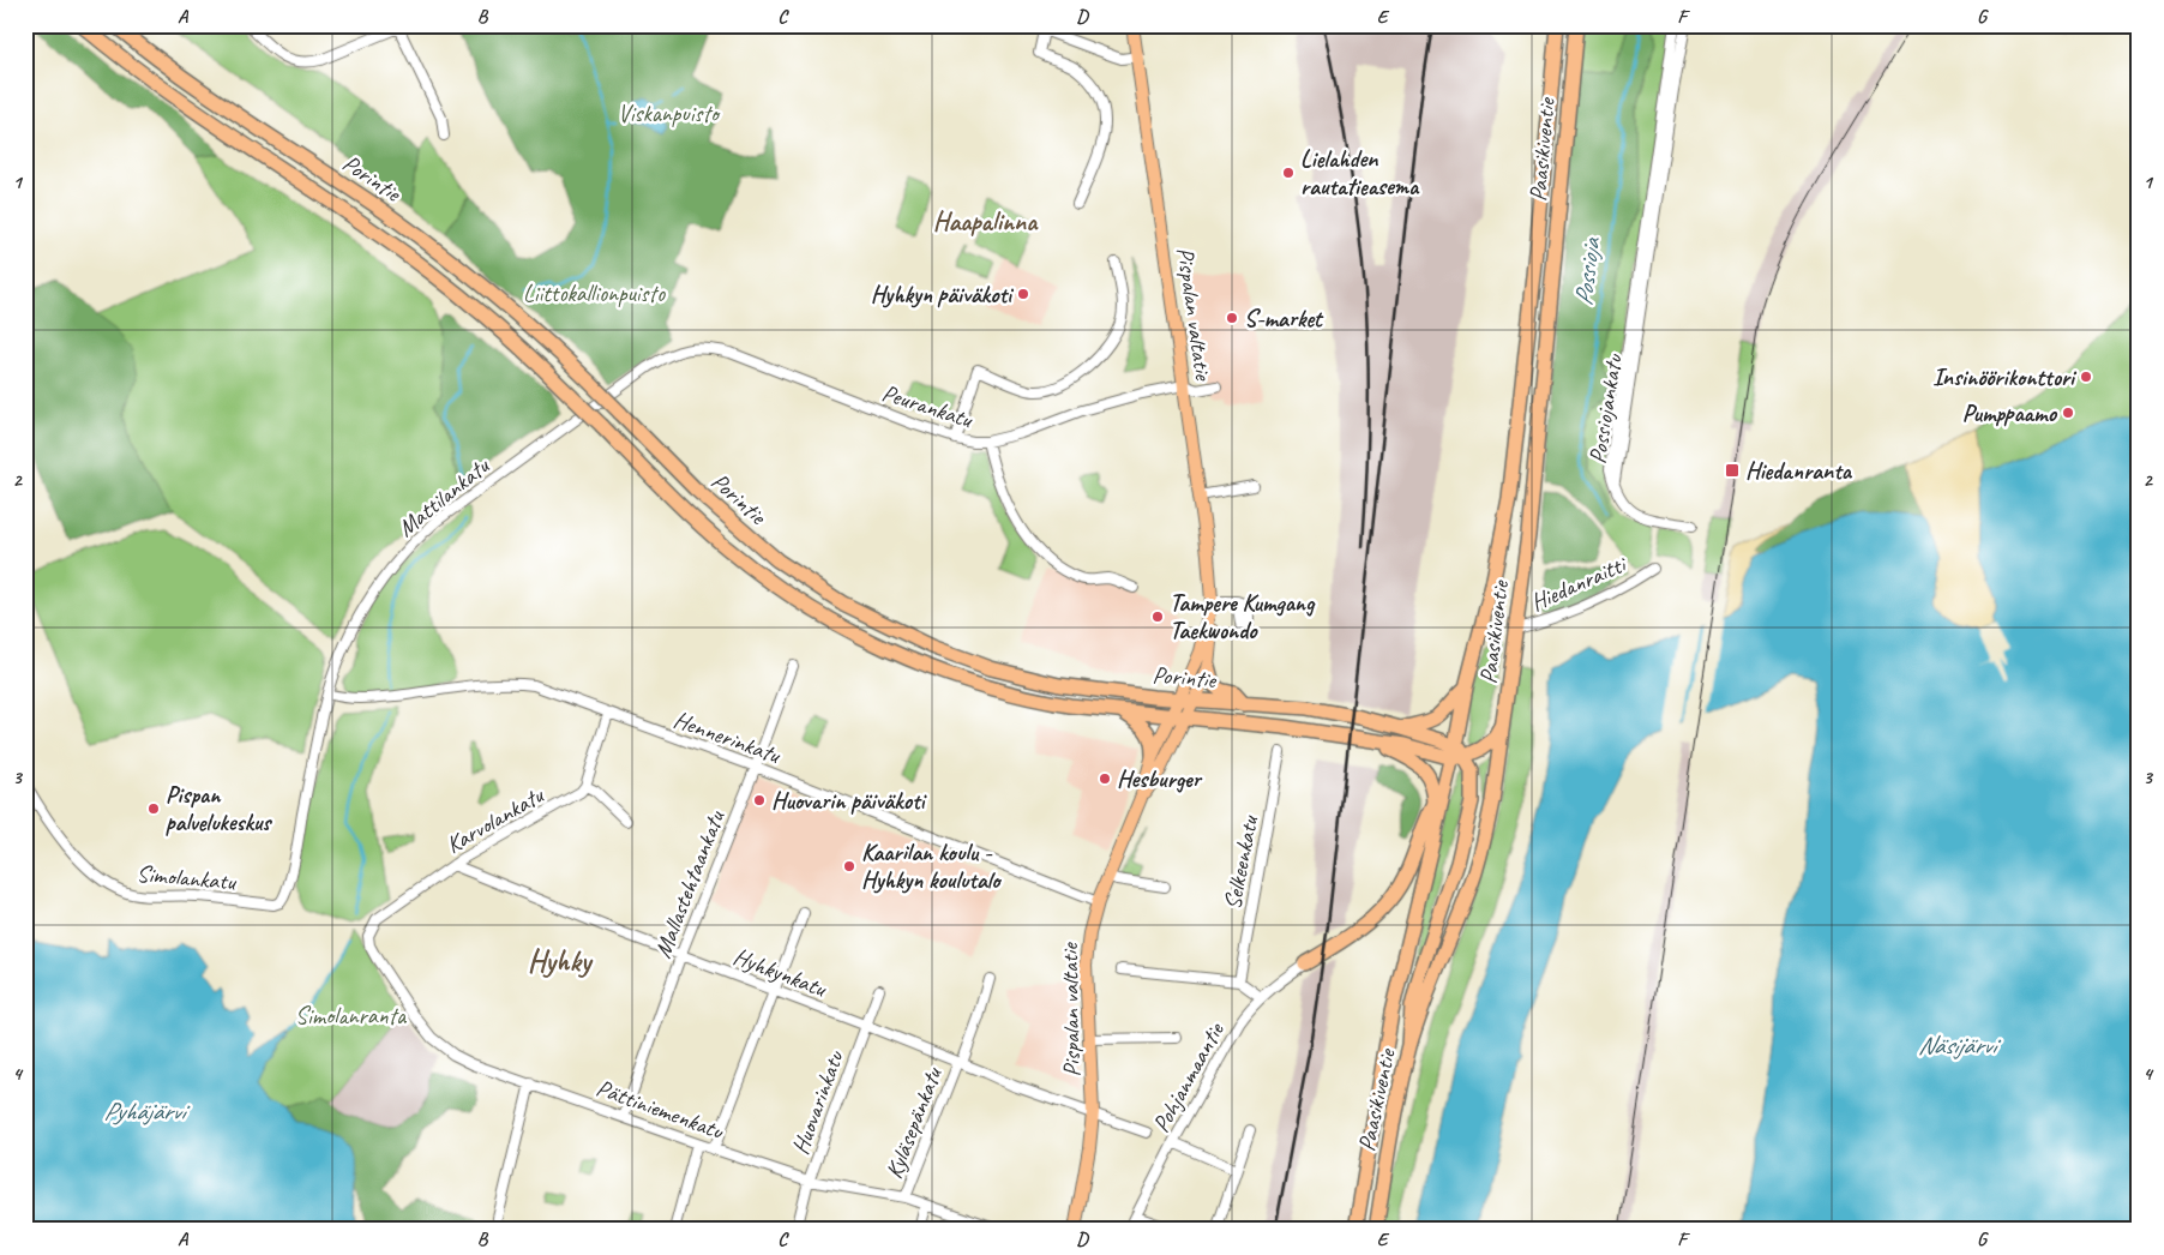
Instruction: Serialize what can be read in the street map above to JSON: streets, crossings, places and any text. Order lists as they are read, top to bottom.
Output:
{
  "streets": {
    "highway": ["Paasikiventie", "Porintie"],
    "main road": ["Pispalan valtatie"],
    "street": [
      "Peurankatu",
      "Possiojankatu",
      "Mattilankatu",
      "Hiedanraitti",
      "Hennerinkatu",
      "Karvolankatu",
      "Selkeenkatu",
      "Simolankatu",
      "Mallastehtaankatu",
      "Hyhkynkatu",
      "Pohjanmaantie",
      "Huovarinkatu",
      "Pättiniemenkatu",
      "Kyläsepänkatu"
    ]
  },
  "crossings": [
    ["Paasikiventie", "Porintie"],
    ["Paasikiventie", "Hiedanraitti"],
    ["Porintie", "Pispalan valtatie"],
    ["Pispalan valtatie", "Peurankatu"],
    ["Pispalan valtatie", "Hennerinkatu"],
    ["Pispalan valtatie", "Hyhkynkatu"],
    ["Peurankatu", "Mattilankatu"],
    ["Mattilankatu", "Hennerinkatu"],
    ["Mattilankatu", "Simolankatu"],
    ["Hennerinkatu", "Mallastehtaankatu"],
    ["Karvolankatu", "Hyhkynkatu"],
    ["Karvolankatu", "Pättiniemenkatu"],
    ["Mallastehtaankatu", "Hyhkynkatu"],
    ["Mallastehtaankatu", "Pättiniemenkatu"],
    ["Hyhkynkatu", "Huovarinkatu"],
    ["Hyhkynkatu", "Kyläsepänkatu"],
    ["Huovarinkatu", "Pättiniemenkatu"],
    ["Pättiniemenkatu", "Kyläsepänkatu"]
  ],
  "districts": ["Haapalinna", "Hyhky"],
  "water": ["Possioja", "Näsijärvi", "Pyhäjärvi"],
  "parks": ["Viskanpuisto", "Liittokallionpuisto", "Simolanranta"],
  "places": {
    "other": [
      "Lielahden rautatieasema",
      "Hyhkyn päiväkoti",
      "S-market",
      "Insinöörikonttori",
      "Pumppaamo",
      "Tampere Kumgang Taekwondo",
      "Hesburger",
      "Huovarin päiväkoti",
      "Pispan palvelukeskus",
      "Kaarilan koulu - Hyhkyn koulutalo"
    ],
    "transit": ["Hiedanranta"]
  },
  "grid": {
    "columns": [
      "A",
      "B",
      "C",
      "D",
      "E",
      "F",
      "G"
    ],
    "rows": [
      "1",
      "2",
      "3",
      "4"
    ]
  }
}
